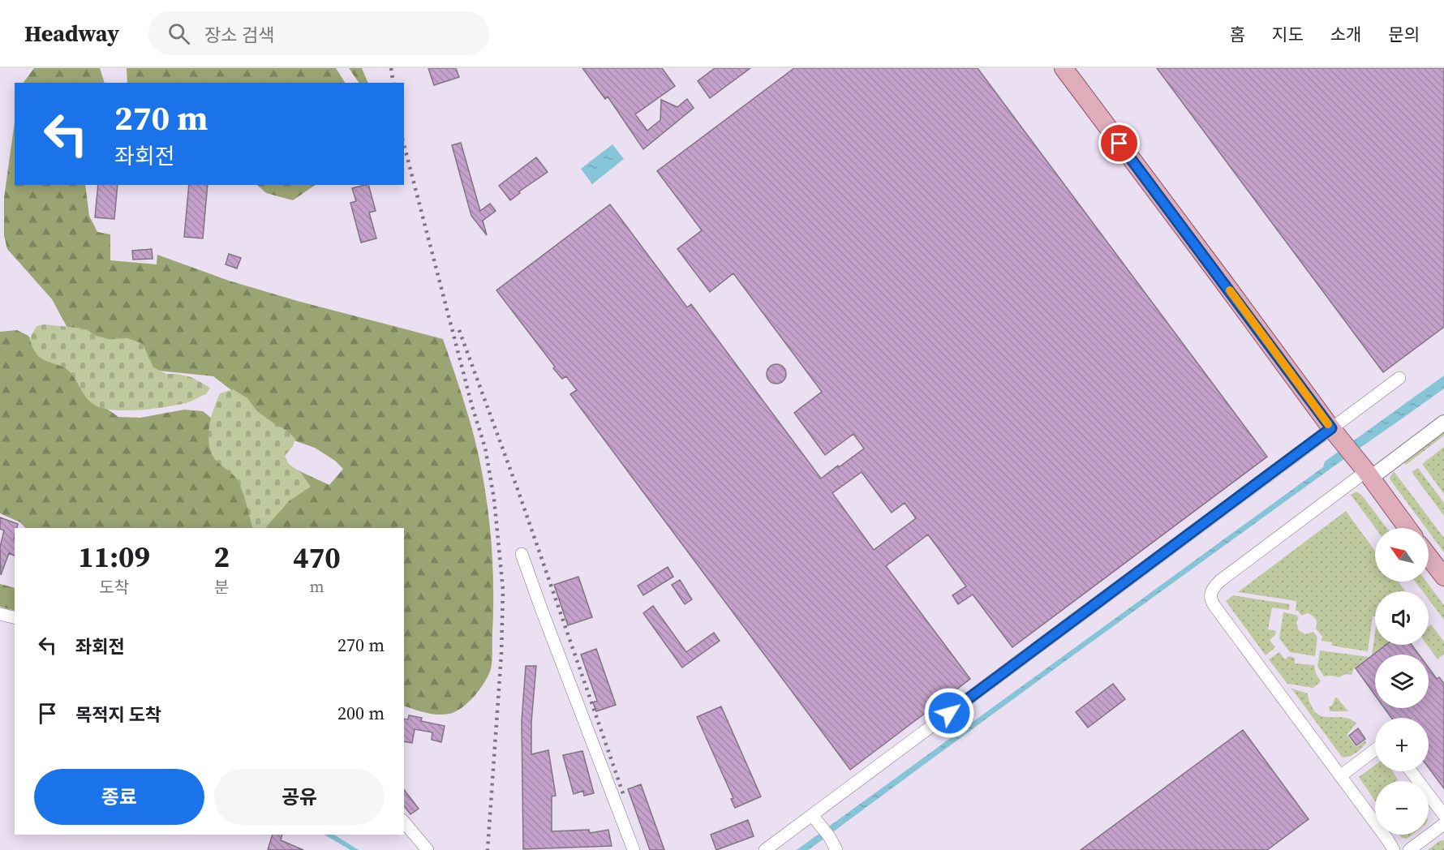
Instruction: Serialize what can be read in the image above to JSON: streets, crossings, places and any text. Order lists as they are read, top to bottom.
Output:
{
  "north": "top left",
  "page": {
    "header": "Headway",
    "search": "장소 검색",
    "nav": [
      "홈",
      "지도",
      "소개",
      "문의"
    ],
    "turn": ["270 m", "좌회전"],
    "map_buttons": ["+", "−"],
    "eta": [
      "11:09",
      "도착",
      "2",
      "분",
      "470",
      "m"
    ],
    "list": [
      {
        "name": "좌회전",
        "value": "270 m"
      },
      {
        "name": "목적지 도착",
        "value": "200 m"
      }
    ],
    "buttons": ["종료", "공유"]
  }
}
